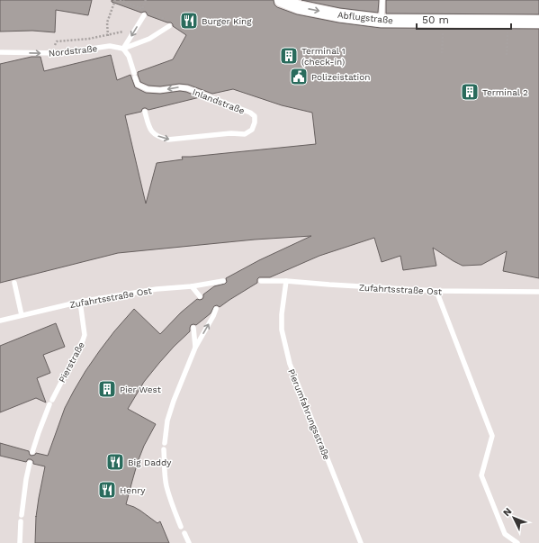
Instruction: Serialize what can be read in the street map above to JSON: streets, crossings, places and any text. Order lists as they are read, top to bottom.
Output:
{
  "streets": {
    "street": ["Abflugstraße"],
    "lane": [
      "Nordstraße",
      "Inlandstraße",
      "Zufahrtsstraße Ost",
      "Pierstraße",
      "Pierumfahrungsstraße"
    ]
  },
  "crossings": [
    ["Nordstraße", "Inlandstraße"],
    ["Zufahrtsstraße Ost", "Pierstraße"],
    ["Zufahrtsstraße Ost", "Pierumfahrungsstraße"]
  ],
  "one_way": ["Abflugstraße", "Nordstraße"],
  "places": {
    "restaurant": ["Burger King", "Big Daddy", "Henry"],
    "building": ["Terminal 1 (check-in)", "Terminal 2", "Pier West"],
    "public building": ["Polizeistation"]
  },
  "scale_bar": "50 m",
  "north": "top left"
}
